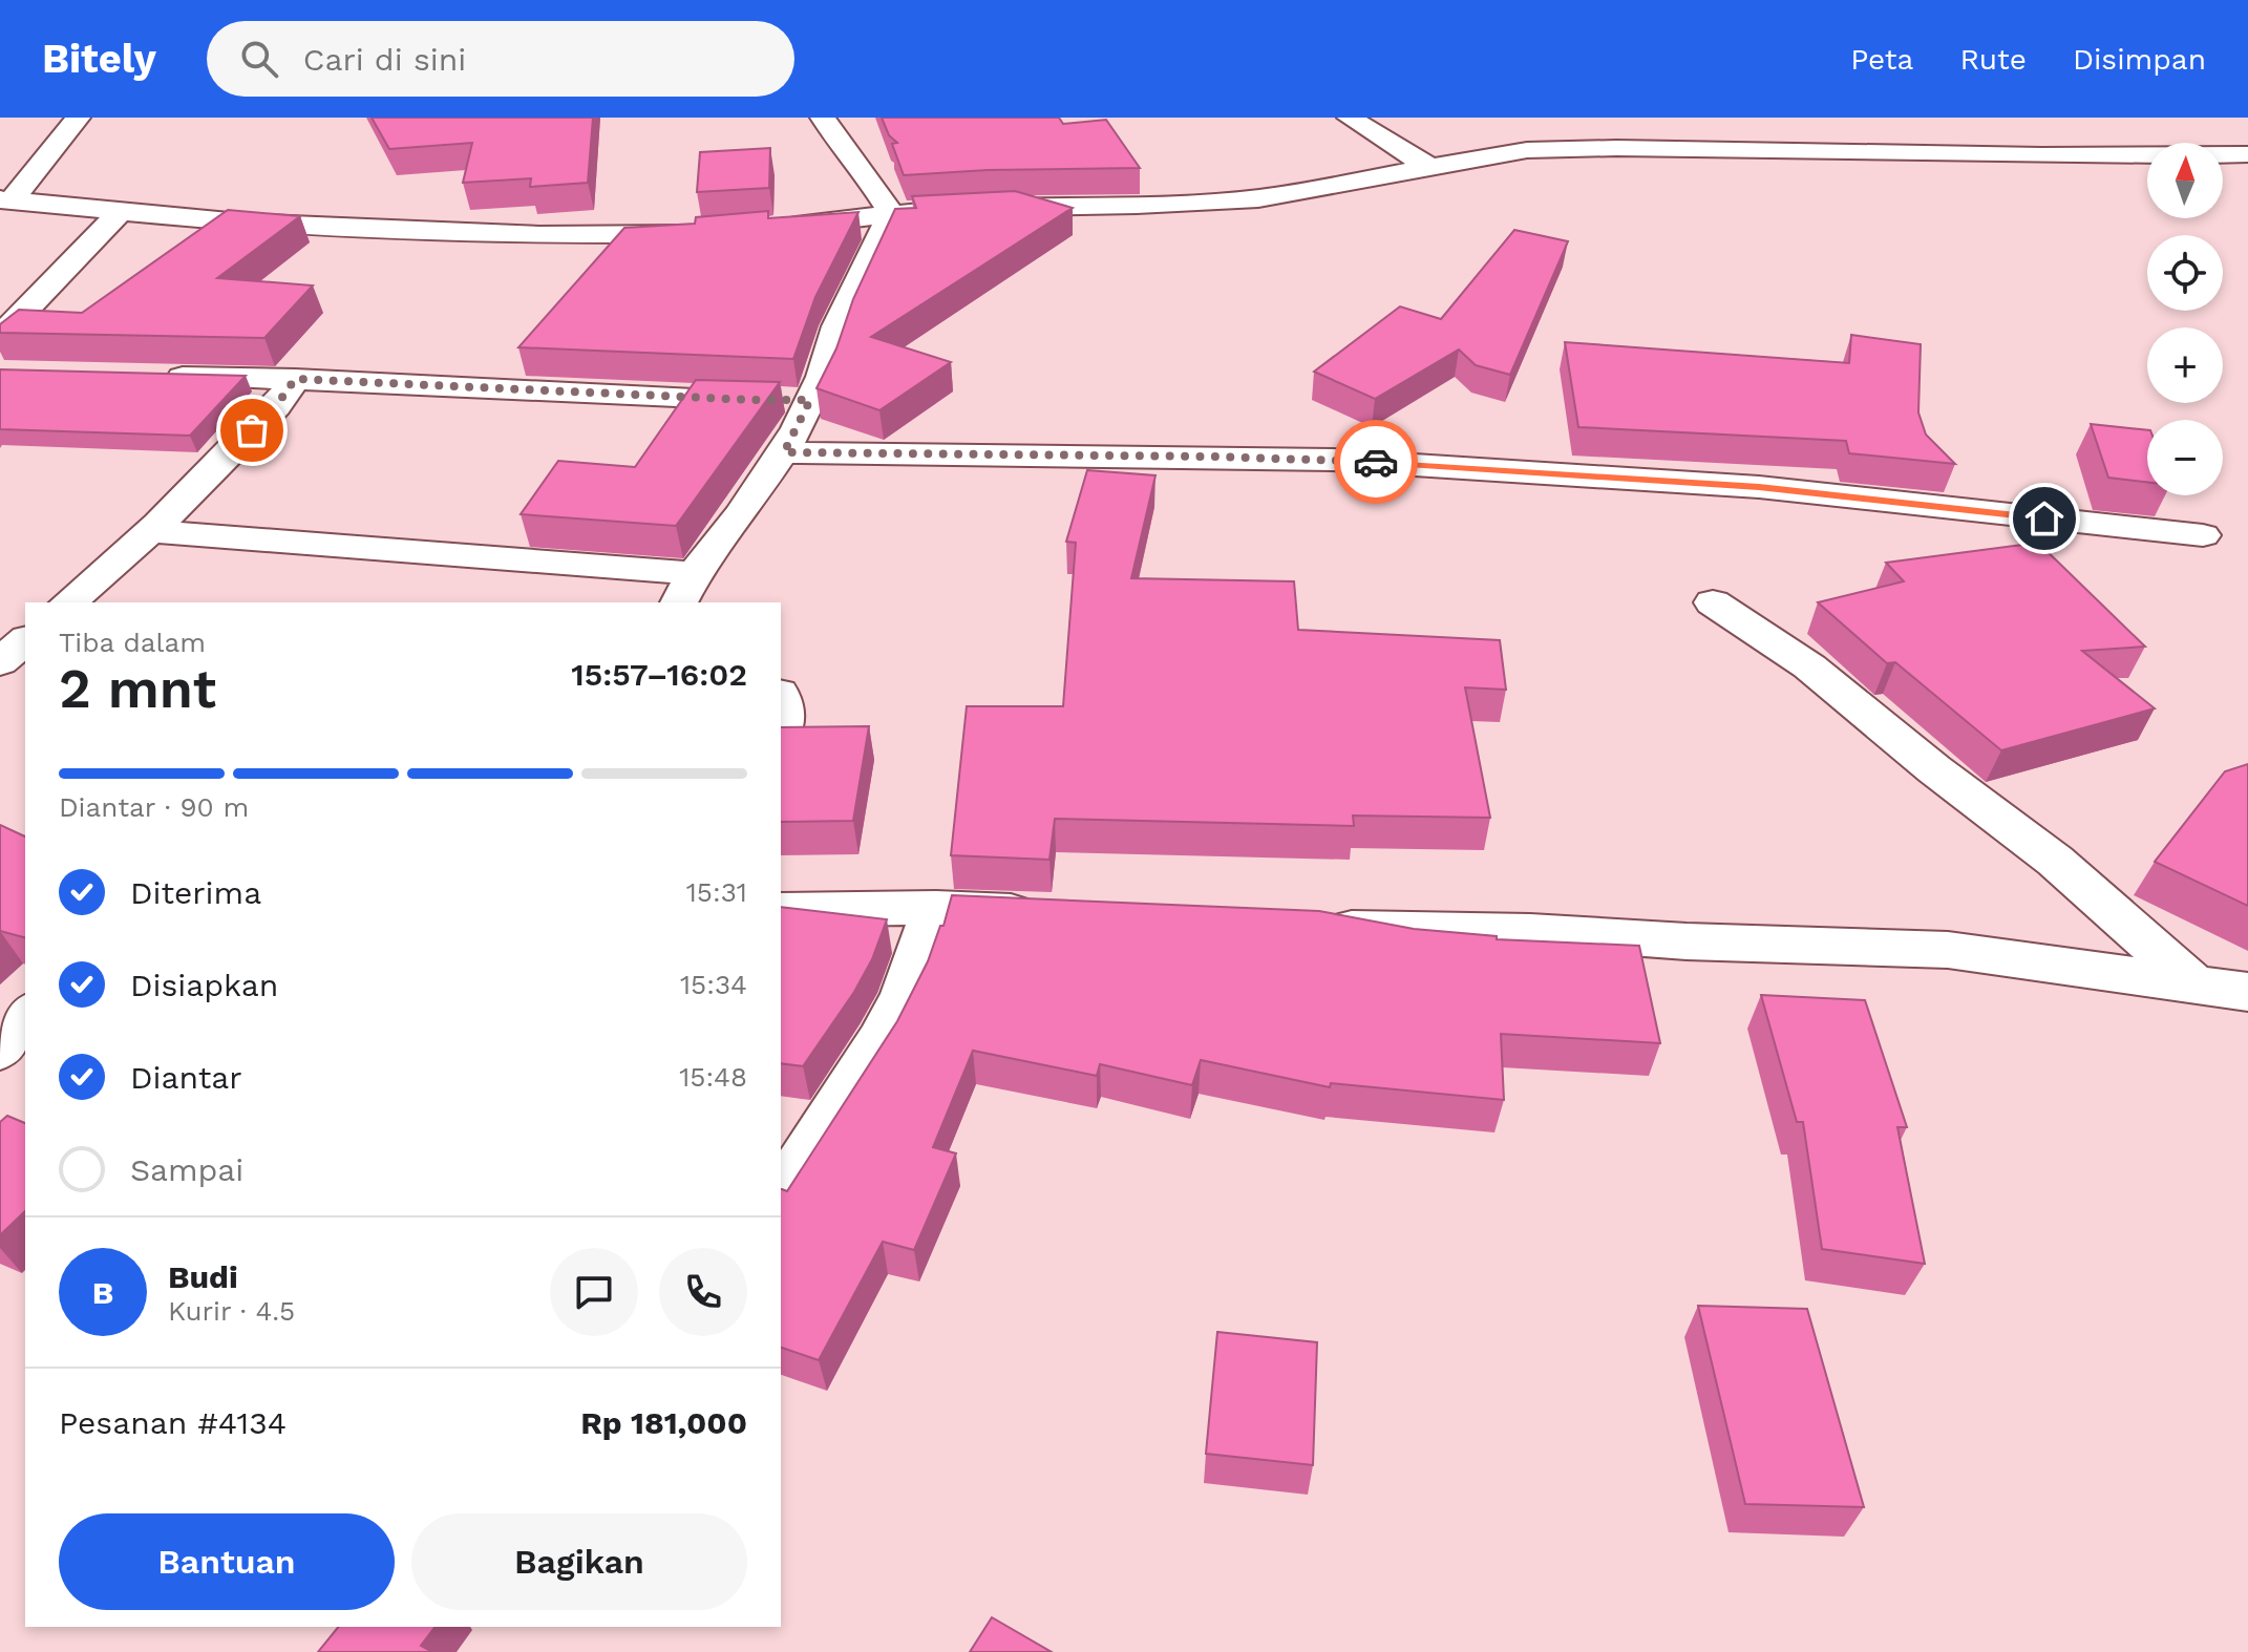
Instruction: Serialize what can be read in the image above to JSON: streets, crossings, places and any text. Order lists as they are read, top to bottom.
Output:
{
  "north": "top",
  "page": {
    "header": "Bitely",
    "search": "Cari di sini",
    "nav": ["Peta", "Rute", "Disimpan"],
    "map_buttons": ["+", "−"],
    "heading": ["2 mnt", "Tiba dalam", "15:57–16:02"],
    "panel": [
      "Budi",
      "Kurir · 4.5",
      "Pesanan #4134",
      "Rp 181,000"
    ],
    "bar": "Diantar · 90 m",
    "list": [
      ["Diterima", "15:31"],
      ["Disiapkan", "15:34"],
      ["Diantar", "15:48"],
      "Sampai"
    ],
    "round": "B",
    "buttons": ["Bantuan", "Bagikan"]
  }
}
